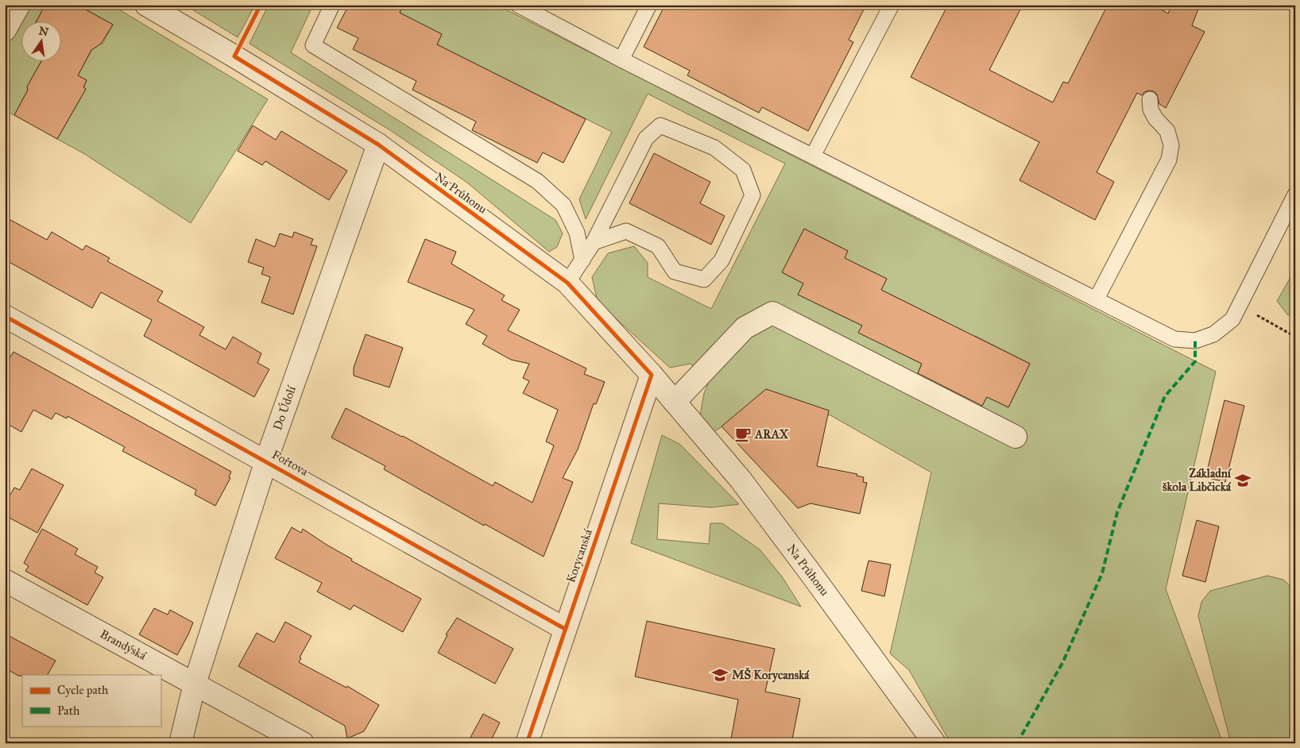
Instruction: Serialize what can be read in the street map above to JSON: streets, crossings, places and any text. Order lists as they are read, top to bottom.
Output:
{
  "streets": {
    "street": [
      "Na Průhonu",
      "Do Údolí",
      "Fořtova",
      "Korycanská",
      "Brandýská"
    ]
  },
  "crossings": [
    ["Na Průhonu", "Do Údolí"],
    ["Na Průhonu", "Korycanská"],
    ["Do Údolí", "Fořtova"],
    ["Do Údolí", "Brandýská"],
    ["Fořtova", "Korycanská"]
  ],
  "places": {
    "cafe": ["ARAX"],
    "school or university": ["Základní škola Libčická", "MŠ Korycanská"]
  },
  "legend": ["Cycle path", "Path"],
  "north": "top"
}
